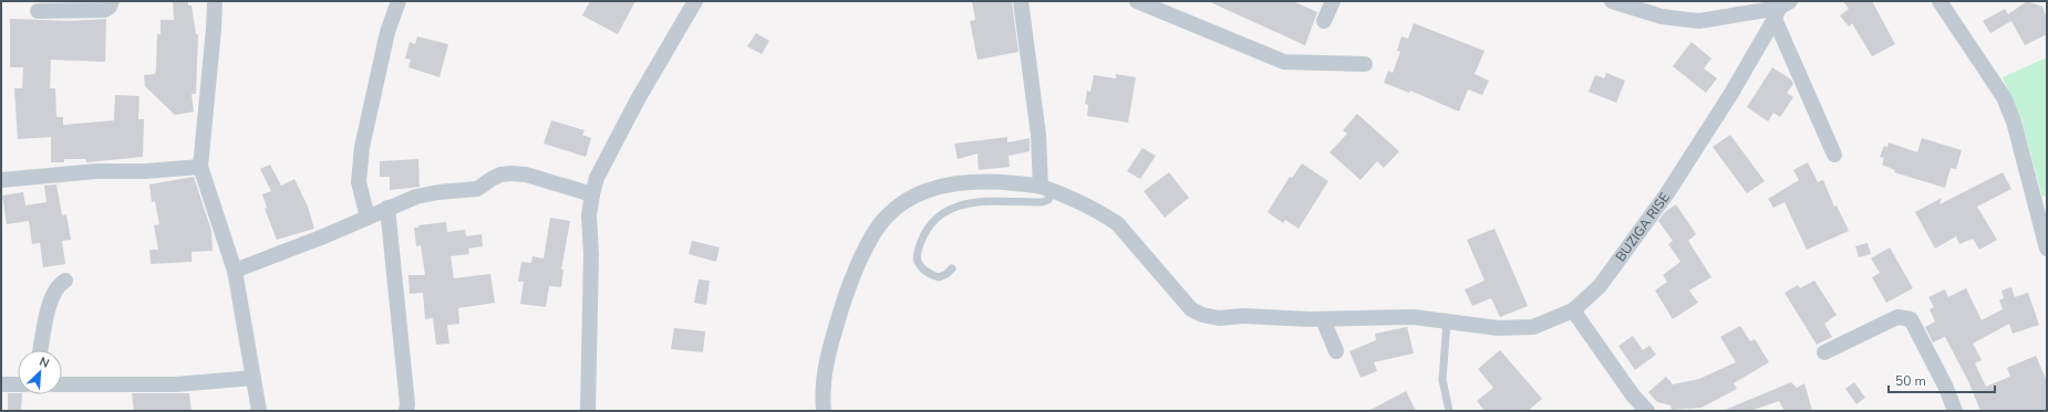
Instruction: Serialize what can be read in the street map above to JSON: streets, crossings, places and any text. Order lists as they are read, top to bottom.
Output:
{
  "streets": {
    "street": ["BUZIGA RISE"]
  },
  "scale_bar": "50 m",
  "north": "top right"
}
